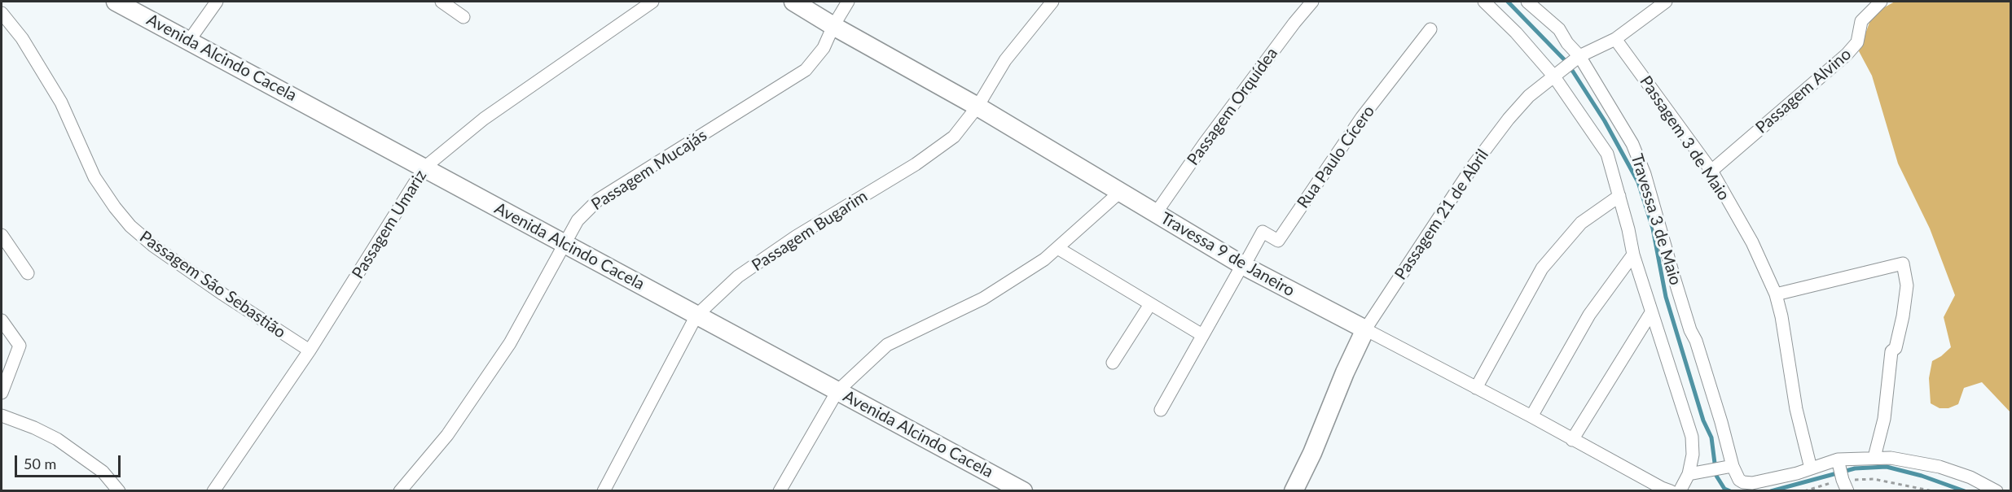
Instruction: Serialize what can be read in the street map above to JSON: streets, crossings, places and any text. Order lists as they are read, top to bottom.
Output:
{
  "streets": {
    "main road": ["Avenida Alcindo Cacela", "Passagem 21 de Abril", "Travessa 9 de Janeiro"],
    "street": [
      "Passagem Alvino",
      "Passagem Orquídea",
      "Passagem 3 de Maio",
      "Rua Paulo Cícero",
      "Passagem Mucajás",
      "Travessa 3 de Maio",
      "Passagem Umariz",
      "Passagem Bugarim",
      "Passagem São Sebastião"
    ]
  },
  "crossings": [
    ["Avenida Alcindo Cacela", "Passagem Mucajás"],
    ["Avenida Alcindo Cacela", "Passagem Umariz"],
    ["Avenida Alcindo Cacela", "Passagem Bugarim"],
    ["Passagem Alvino", "Passagem 3 de Maio"],
    ["Passagem Orquídea", "Travessa 9 de Janeiro"],
    ["Passagem 3 de Maio", "Passagem 21 de Abril"],
    ["Rua Paulo Cícero", "Travessa 9 de Janeiro"],
    ["Passagem Mucajás", "Travessa 9 de Janeiro"],
    ["Passagem 21 de Abril", "Travessa 3 de Maio"],
    ["Passagem 21 de Abril", "Travessa 9 de Janeiro"],
    ["Passagem Umariz", "Passagem São Sebastião"],
    ["Passagem Bugarim", "Travessa 9 de Janeiro"]
  ],
  "scale_bar": "50 m"
}
